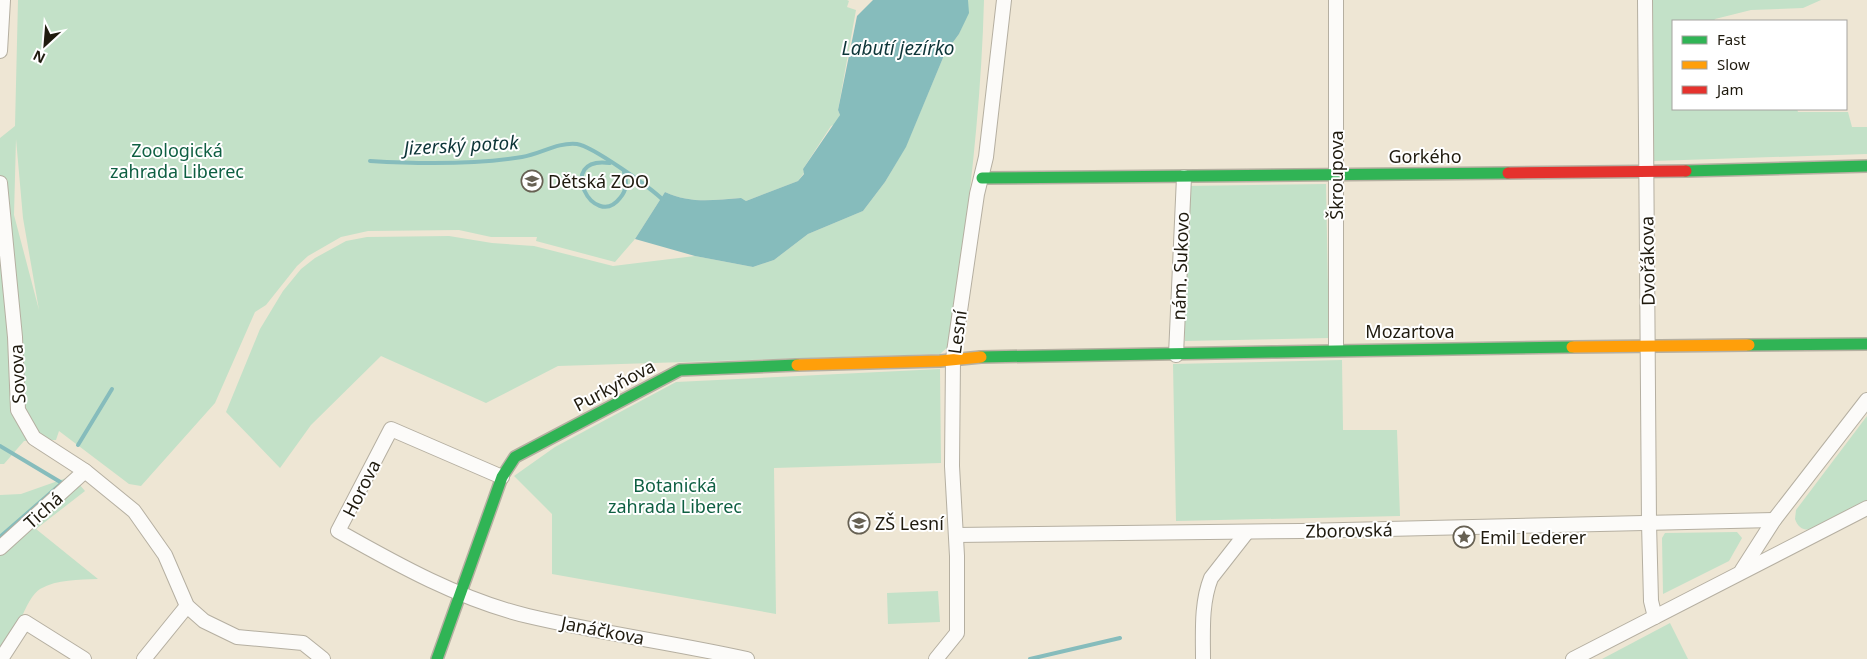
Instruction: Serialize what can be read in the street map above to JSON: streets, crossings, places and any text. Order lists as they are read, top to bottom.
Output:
{
  "streets": {
    "street": [
      "Gorkého",
      "Škroupova",
      "Dvořákova",
      "nám. Sukovo",
      "Mozartova",
      "Lesní",
      "Sovova",
      "Purkyňova",
      "Horova",
      "Tichá",
      "Zborovská",
      "Janáčkova"
    ]
  },
  "crossings": [
    ["Gorkého", "Škroupova"],
    ["Gorkého", "Dvořákova"],
    ["Gorkého", "nám. Sukovo"],
    ["Gorkého", "Lesní"],
    ["Škroupova", "Mozartova"],
    ["Dvořákova", "Mozartova"],
    ["Dvořákova", "Zborovská"],
    ["nám. Sukovo", "Mozartova"],
    ["Mozartova", "Lesní"],
    ["Mozartova", "Purkyňova"],
    ["Lesní", "Purkyňova"],
    ["Lesní", "Zborovská"],
    ["Sovova", "Tichá"],
    ["Purkyňova", "Horova"],
    ["Purkyňova", "Janáčkova"],
    ["Horova", "Janáčkova"]
  ],
  "water": ["Labutí jezírko", "Jizerský potok"],
  "parks": ["Zoologická zahrada Liberec", "Botanická zahrada Liberec"],
  "places": {
    "school or university": ["Dětská ZOO", "ZŠ Lesní"],
    "place": ["Emil Lederer"]
  },
  "legend": ["Fast", "Slow", "Jam"],
  "north": "bottom left"
}
